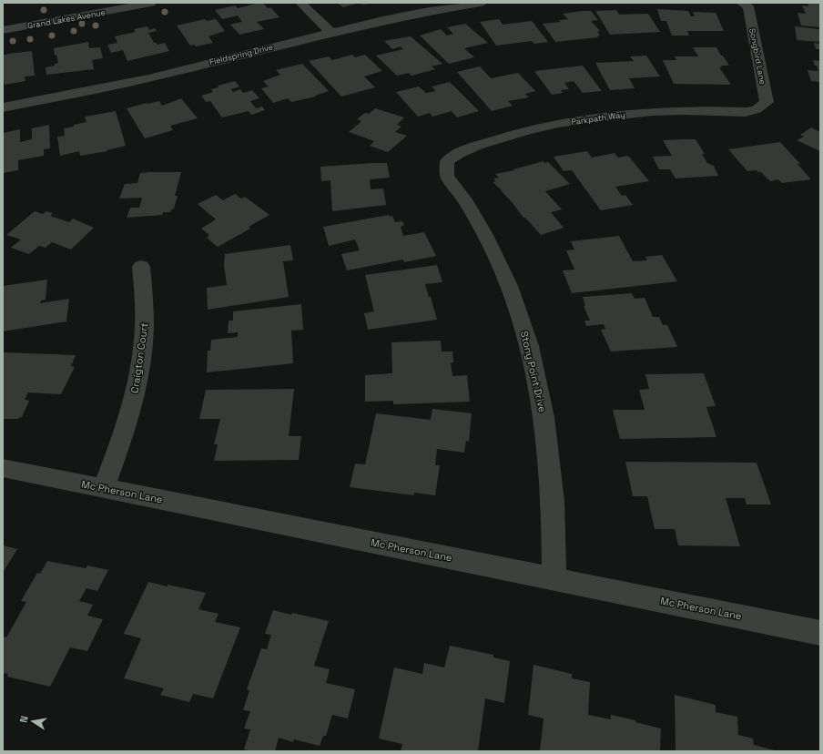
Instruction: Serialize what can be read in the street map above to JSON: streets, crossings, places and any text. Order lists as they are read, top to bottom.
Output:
{
  "streets": {
    "street": [
      "Grand Lakes Avenue",
      "Fieldspring Drive",
      "Songbird Lane",
      "Parkpath Way",
      "Craigton Court",
      "Stony Point Drive",
      "Mc Pherson Lane"
    ]
  },
  "crossings": [
    ["Songbird Lane", "Parkpath Way"],
    ["Parkpath Way", "Stony Point Drive"],
    ["Craigton Court", "Mc Pherson Lane"],
    ["Stony Point Drive", "Mc Pherson Lane"]
  ],
  "north": "left"
}
